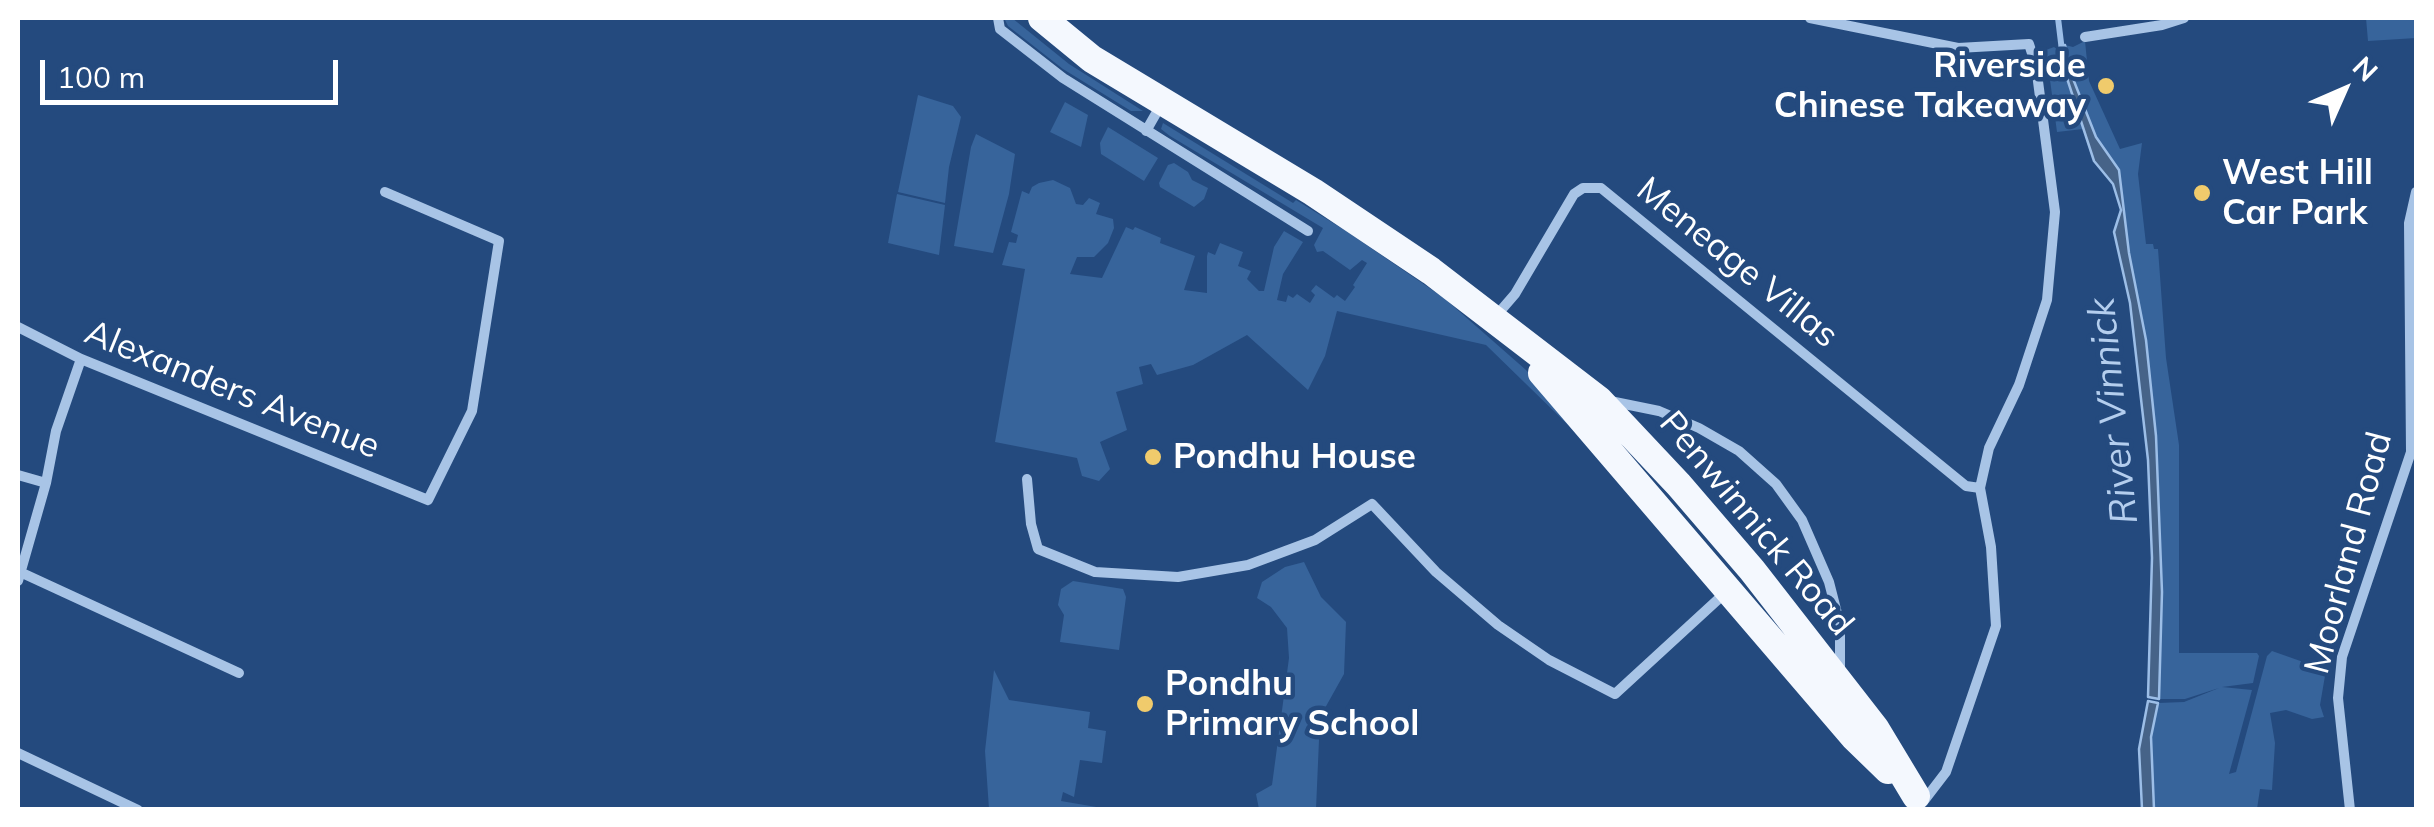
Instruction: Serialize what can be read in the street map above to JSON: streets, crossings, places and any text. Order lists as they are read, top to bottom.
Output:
{
  "streets": {
    "highway": ["Penwinnick Road"],
    "street": ["Meneage Villas", "Alexanders Avenue", "Moorland Road"]
  },
  "crossings": [
    ["Meneage Villas", "Penwinnick Road"]
  ],
  "water": ["River Vinnick"],
  "places": [
    "Riverside Chinese Takeaway",
    "West Hill Car Park",
    "Pondhu House",
    "Pondhu Primary School"
  ],
  "scale_bar": "100 m",
  "north": "top right"
}
